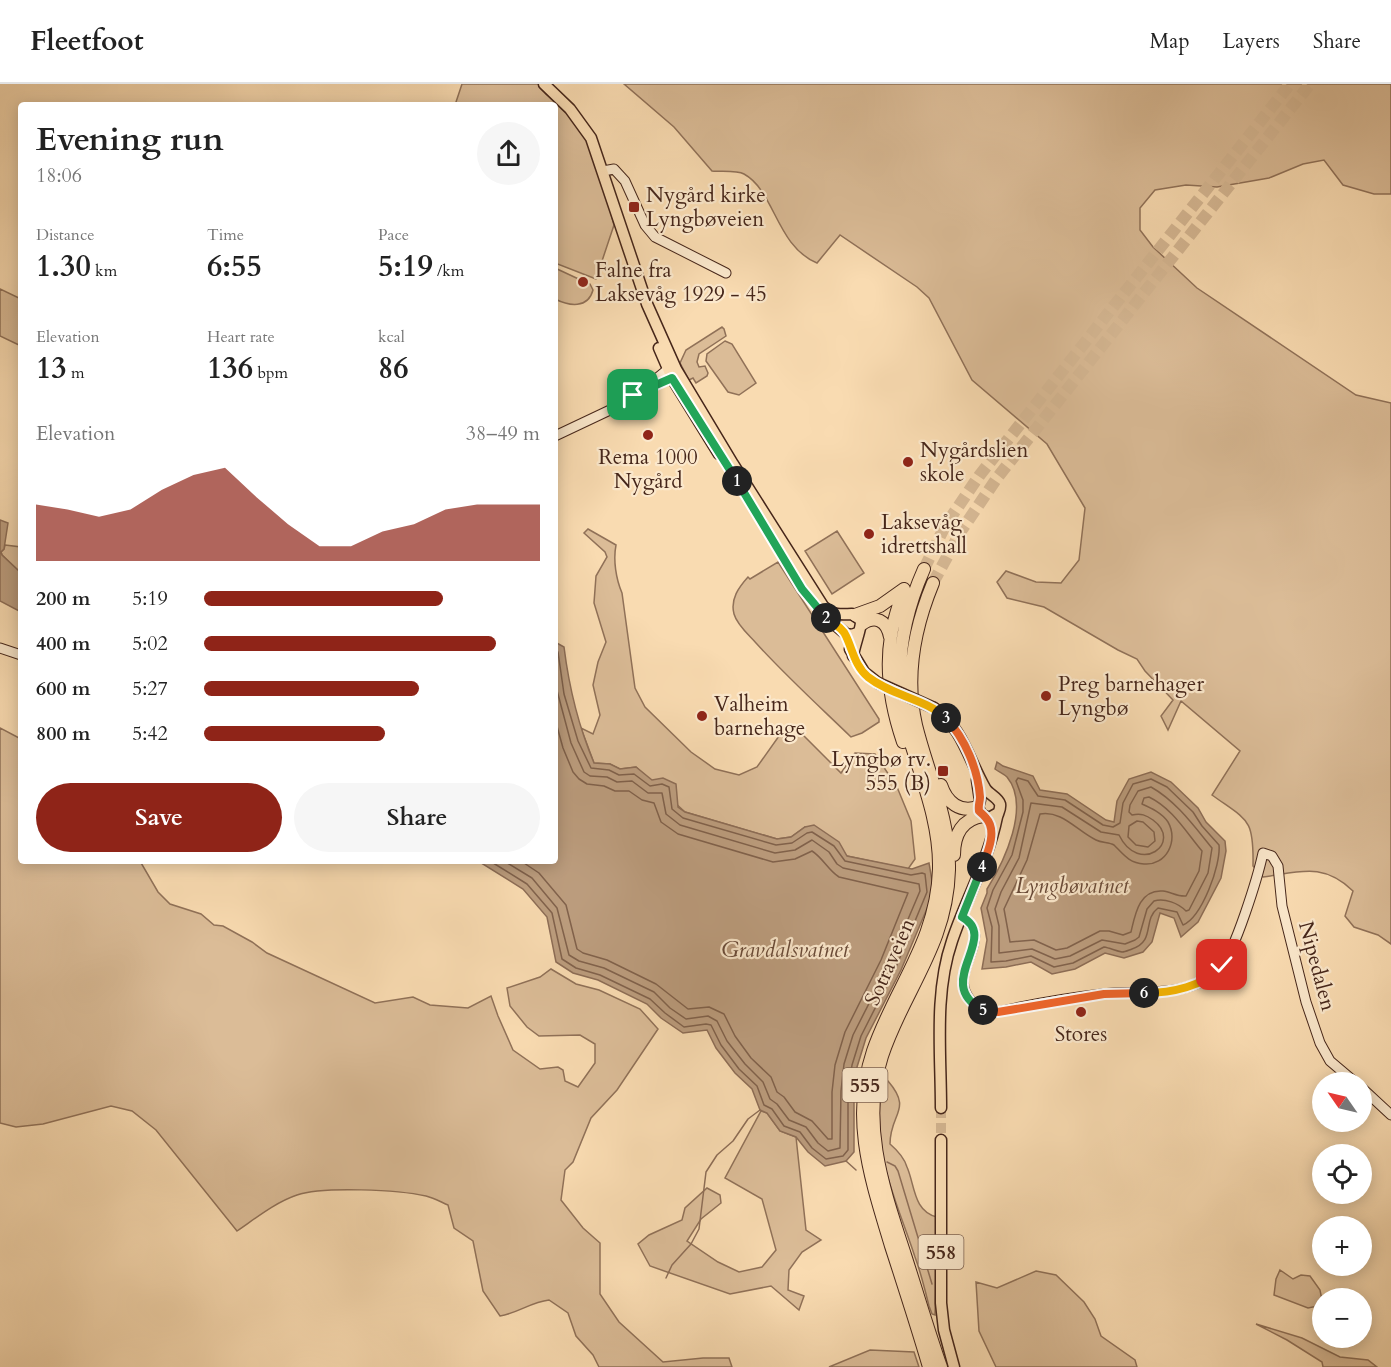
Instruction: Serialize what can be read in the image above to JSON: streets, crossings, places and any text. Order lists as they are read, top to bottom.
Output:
{
  "streets": {
    "highway": ["Sotraveien", "555"],
    "main road": ["558"],
    "street": ["Nipedalen"]
  },
  "crossings": [
    ["Sotraveien", "555"]
  ],
  "water": ["Lyngbøvatnet", "Gravdalsvatnet"],
  "places": {
    "transit": ["Nygård kirke Lyngbøveien", "Lyngbø rv. 555 (B)"],
    "other": [
      "Falne fra Laksevåg 1929 - 45",
      "Rema 1000 Nygård",
      "Nygårdslien skole",
      "Laksevåg idrettshall",
      "Preg barnehager Lyngbø",
      "Valheim barnehage",
      "Stores"
    ]
  },
  "north": "top left",
  "page": {
    "header": "Fleetfoot",
    "nav": ["Map", "Layers", "Share"],
    "heading": ["Evening run", "18:06"],
    "stats": [
      ["Distance", "1.30 km"],
      ["Time", "6:55"],
      ["Pace", "5:19 /km"],
      ["Elevation", "13 m"],
      ["Heart rate", "136 bpm"],
      ["kcal", "86"]
    ],
    "chart": ["Elevation", "38–49 m"],
    "pins": [
      "1",
      "2",
      "3",
      "4",
      "6",
      "5"
    ],
    "list": [
      {
        "name": "200 m",
        "note": "5:19"
      },
      {
        "name": "400 m",
        "note": "5:02"
      },
      {
        "name": "600 m",
        "note": "5:27"
      },
      {
        "name": "800 m",
        "note": "5:42"
      }
    ],
    "buttons": ["Save", "Share"],
    "map_buttons": ["+", "−"]
  }
}
